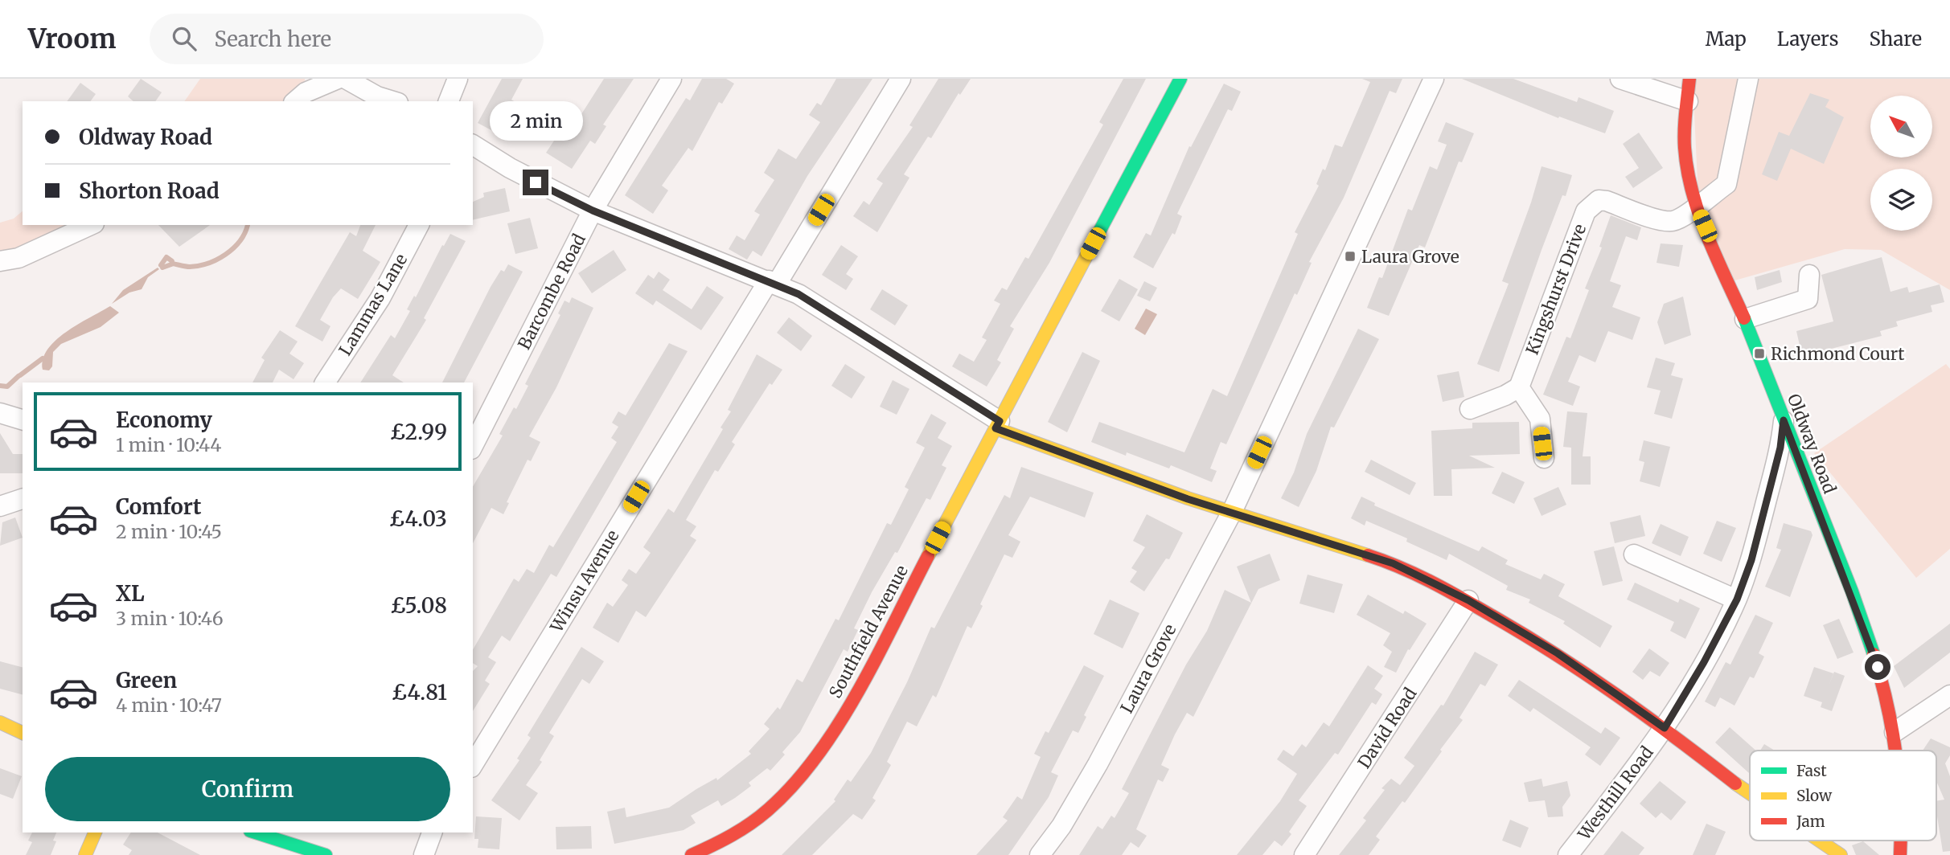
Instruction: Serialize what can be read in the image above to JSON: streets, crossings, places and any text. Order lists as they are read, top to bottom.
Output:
{
  "streets": {
    "street": [
      "Kingshurst Drive",
      "Barcombe Road",
      "Lammas Lane",
      "Oldway Road",
      "Winsu Avenue",
      "Southfield Avenue",
      "Laura Grove",
      "David Road",
      "Westhill Road"
    ]
  },
  "crossings": [
    ["Kingshurst Drive", "Oldway Road"],
    ["Oldway Road", "Westhill Road"]
  ],
  "places": {
    "transit": ["Laura Grove", "Richmond Court"]
  },
  "legend": ["Fast", "Slow", "Jam"],
  "north": "top left",
  "page": {
    "header": "Vroom",
    "search": "Search here",
    "nav": ["Map", "Layers", "Share"],
    "bubble": "2 min",
    "banner": ["Oldway Road", "Shorton Road"],
    "list": [
      {
        "name": "Economy",
        "note": "1 min · 10:44",
        "value": "£2.99"
      },
      {
        "name": "Comfort",
        "note": "2 min · 10:45",
        "value": "£4.03"
      },
      {
        "name": "XL",
        "note": "3 min · 10:46",
        "value": "£5.08"
      },
      {
        "name": "Green",
        "note": "4 min · 10:47",
        "value": "£4.81"
      }
    ],
    "buttons": "Confirm"
  }
}
